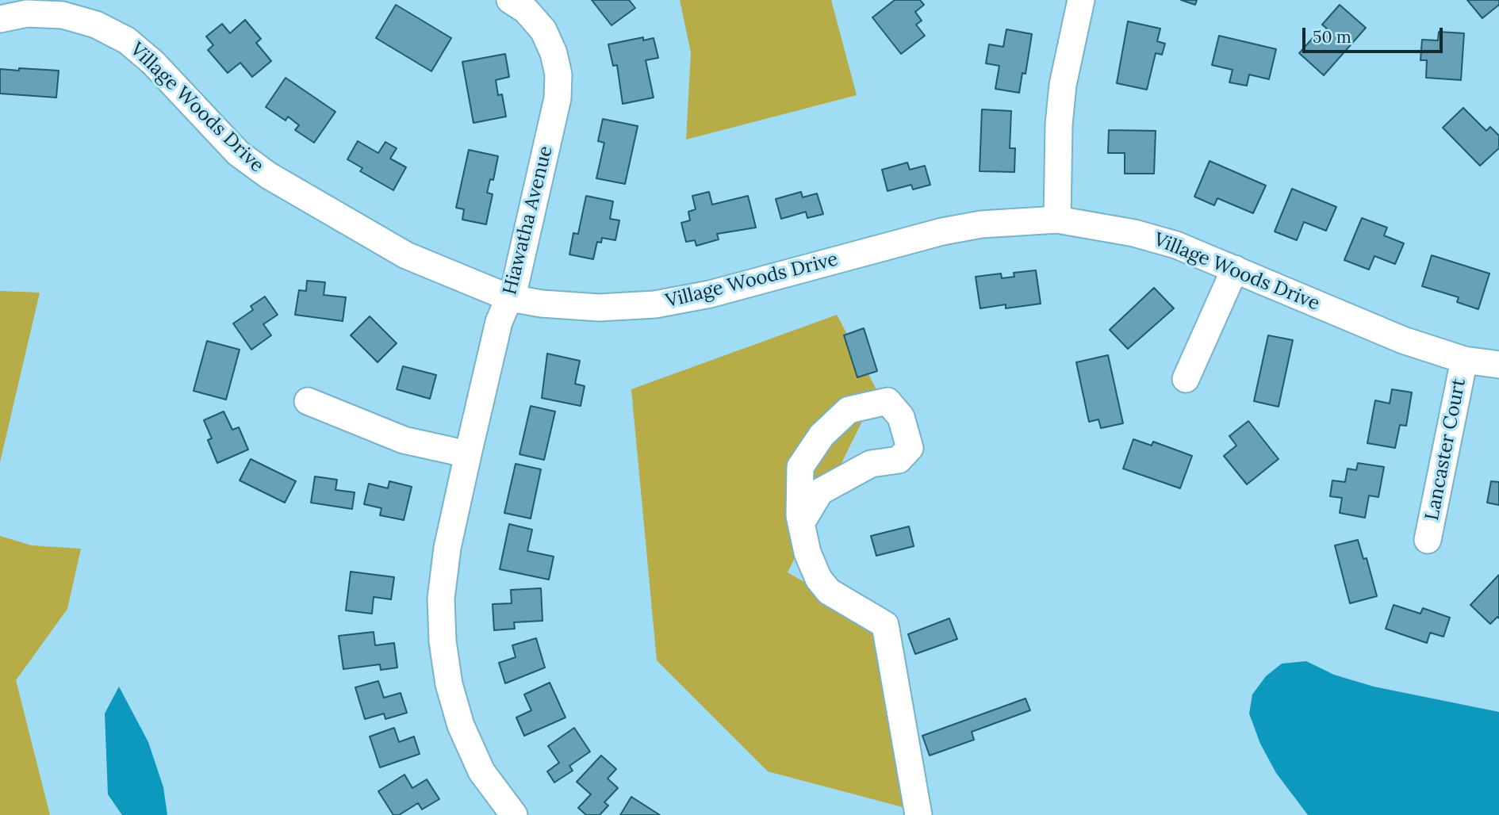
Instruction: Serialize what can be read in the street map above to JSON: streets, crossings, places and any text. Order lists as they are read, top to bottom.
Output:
{
  "streets": {
    "street": ["Village Woods Drive", "Hiawatha Avenue", "Lancaster Court"]
  },
  "crossings": [
    ["Village Woods Drive", "Hiawatha Avenue"],
    ["Village Woods Drive", "Lancaster Court"]
  ],
  "scale_bar": "50 m"
}
